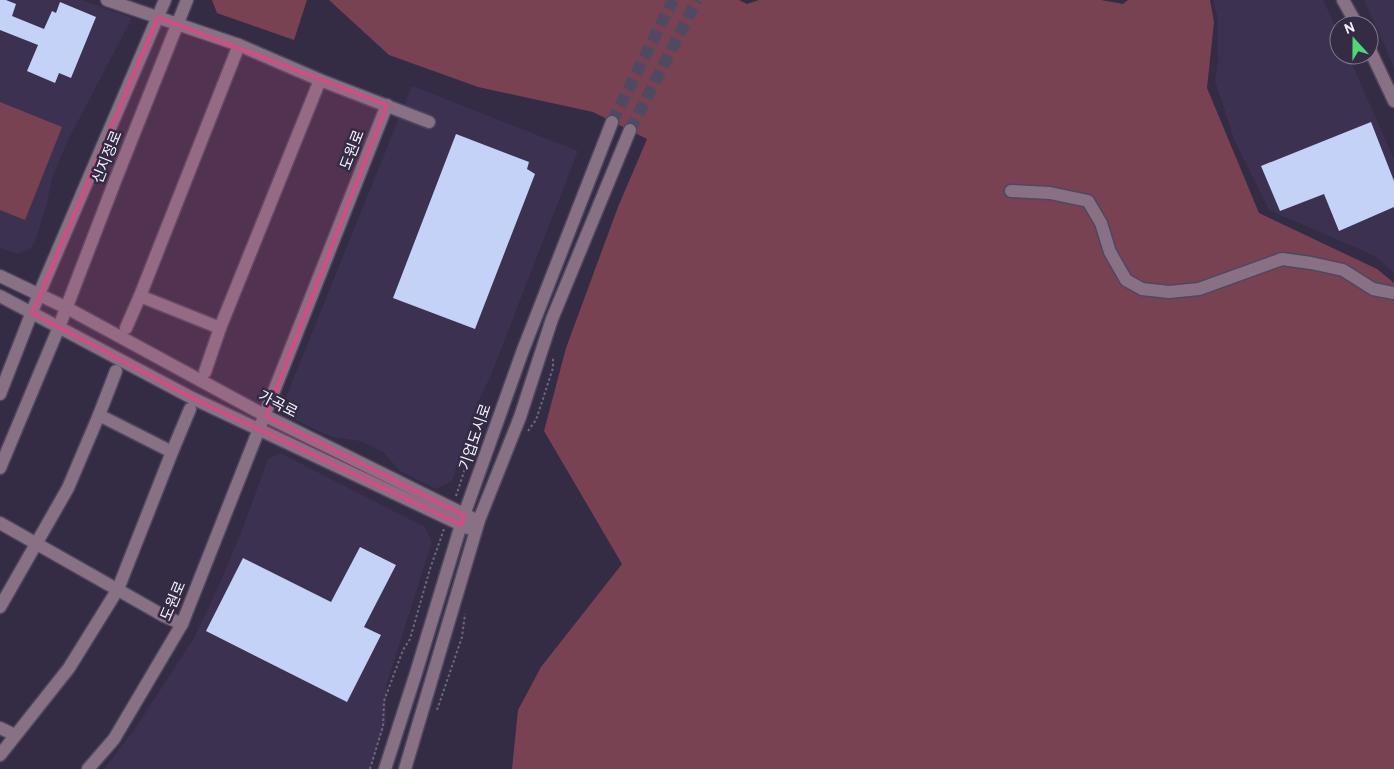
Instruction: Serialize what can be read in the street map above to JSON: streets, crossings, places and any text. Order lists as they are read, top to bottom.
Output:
{
  "streets": {
    "street": [
      "도원로",
      "신지정로",
      "가곡로",
      "기업도시로"
    ]
  },
  "crossings": [
    ["도원로", "가곡로"],
    ["신지정로", "가곡로"],
    ["가곡로", "기업도시로"]
  ],
  "north": "top"
}
